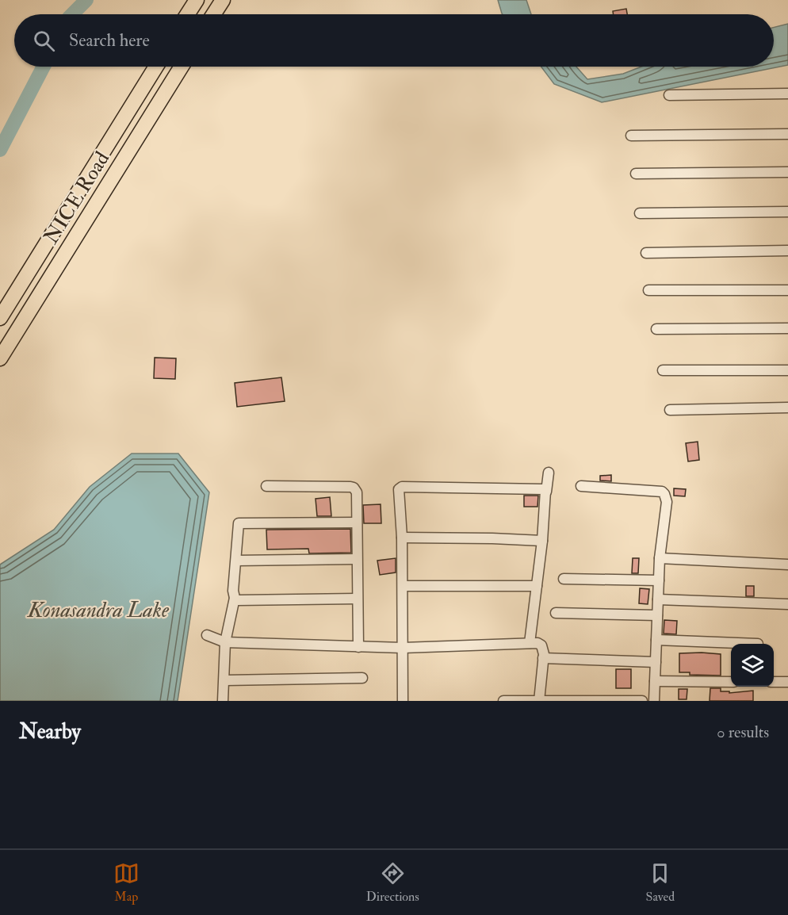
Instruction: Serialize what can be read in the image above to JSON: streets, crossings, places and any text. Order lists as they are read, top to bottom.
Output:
{
  "streets": {
    "highway": ["NICE Road"]
  },
  "water": ["Konasandra Lake"],
  "page": {
    "search": "Search here",
    "heading": ["Nearby", "0 results"],
    "nav": ["Map", "Directions", "Saved"]
  }
}
